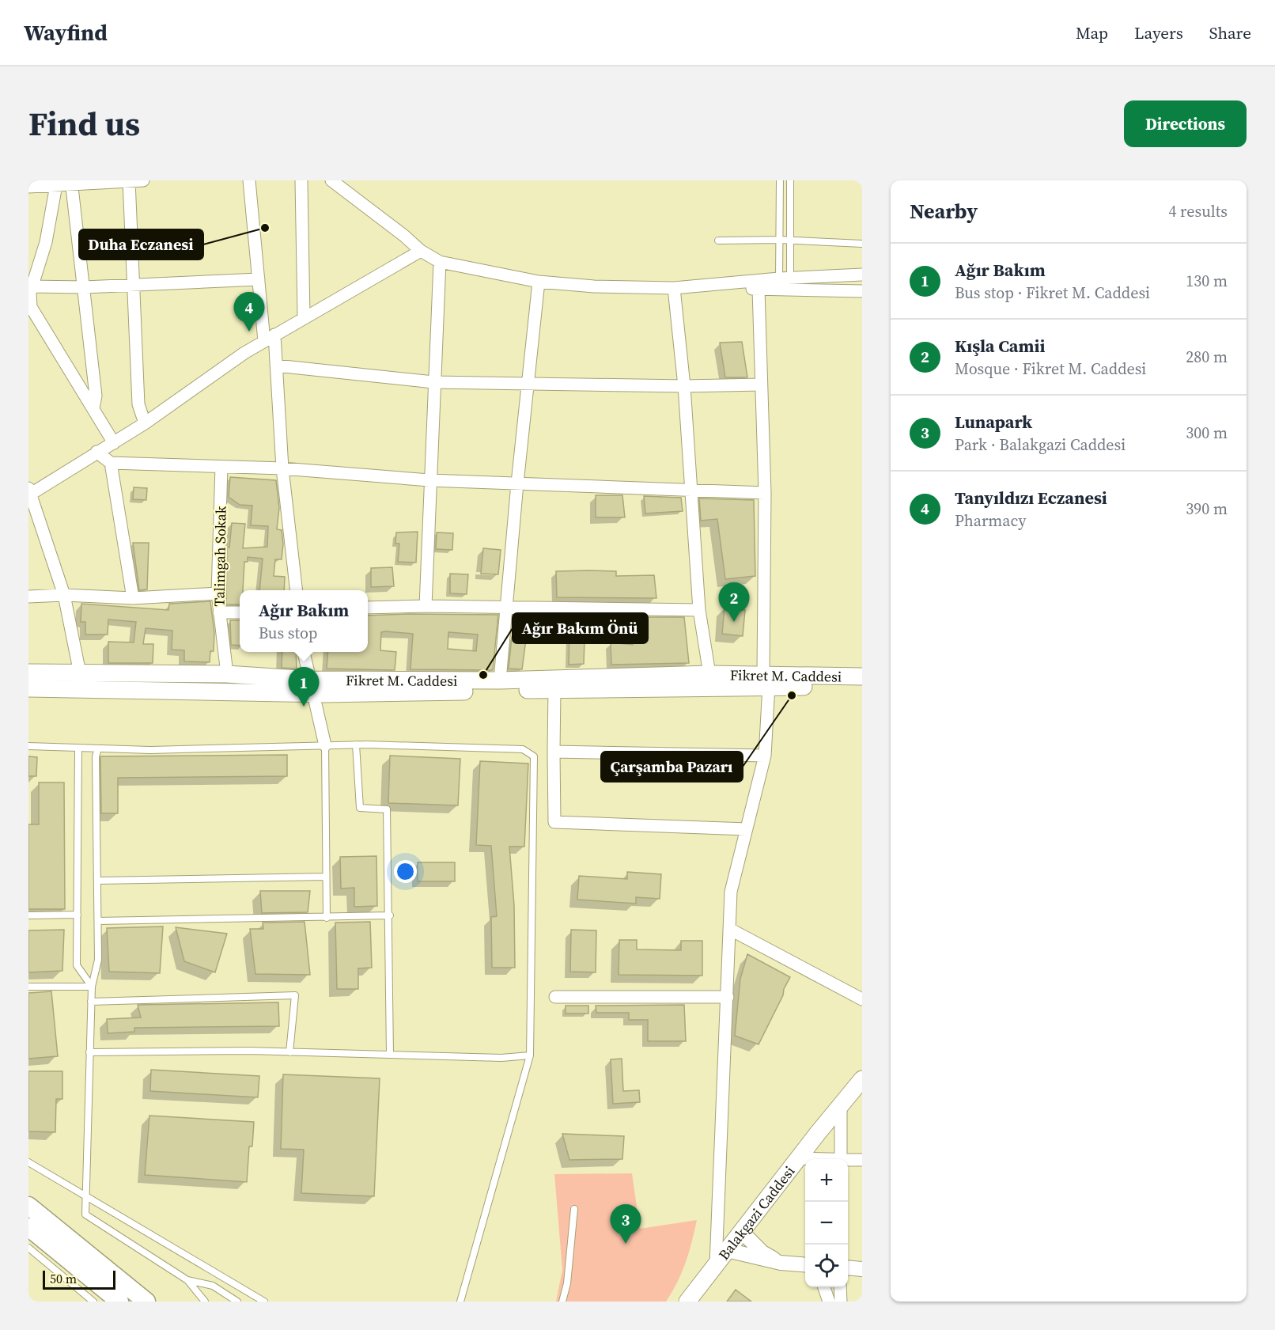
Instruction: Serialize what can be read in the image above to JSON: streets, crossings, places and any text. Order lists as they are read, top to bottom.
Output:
{
  "streets": {
    "main road": ["Fikret M. Caddesi", "Balakgazi Caddesi"],
    "street": ["Talimgah Sokak"]
  },
  "crossings": [
    ["Talimgah Sokak", "Fikret M. Caddesi"]
  ],
  "places": ["Duha Eczanesi", "Ağır Bakım Önü", "Çarşamba Pazarı"],
  "scale_bar": "50 m",
  "page": {
    "header": "Wayfind",
    "nav": ["Map", "Layers", "Share"],
    "title": "Find us",
    "buttons": "Directions",
    "heading": ["Nearby", "4 results"],
    "list": [
      {
        "mark": "1",
        "name": "Ağır Bakım",
        "note": "Bus stop · Fikret M. Caddesi",
        "value": "130 m"
      },
      {
        "mark": "2",
        "name": "Kışla Camii",
        "note": "Mosque · Fikret M. Caddesi",
        "value": "280 m"
      },
      {
        "mark": "3",
        "name": "Lunapark",
        "note": "Park · Balakgazi Caddesi",
        "value": "300 m"
      },
      {
        "mark": "4",
        "name": "Tanyıldızı Eczanesi",
        "note": "Pharmacy",
        "value": "390 m"
      }
    ],
    "pins": [
      "4",
      "2",
      "1",
      "3"
    ],
    "popup": ["Ağır Bakım", "Bus stop"],
    "map_buttons": ["+", "−"],
    "scale": "50 m"
  }
}
